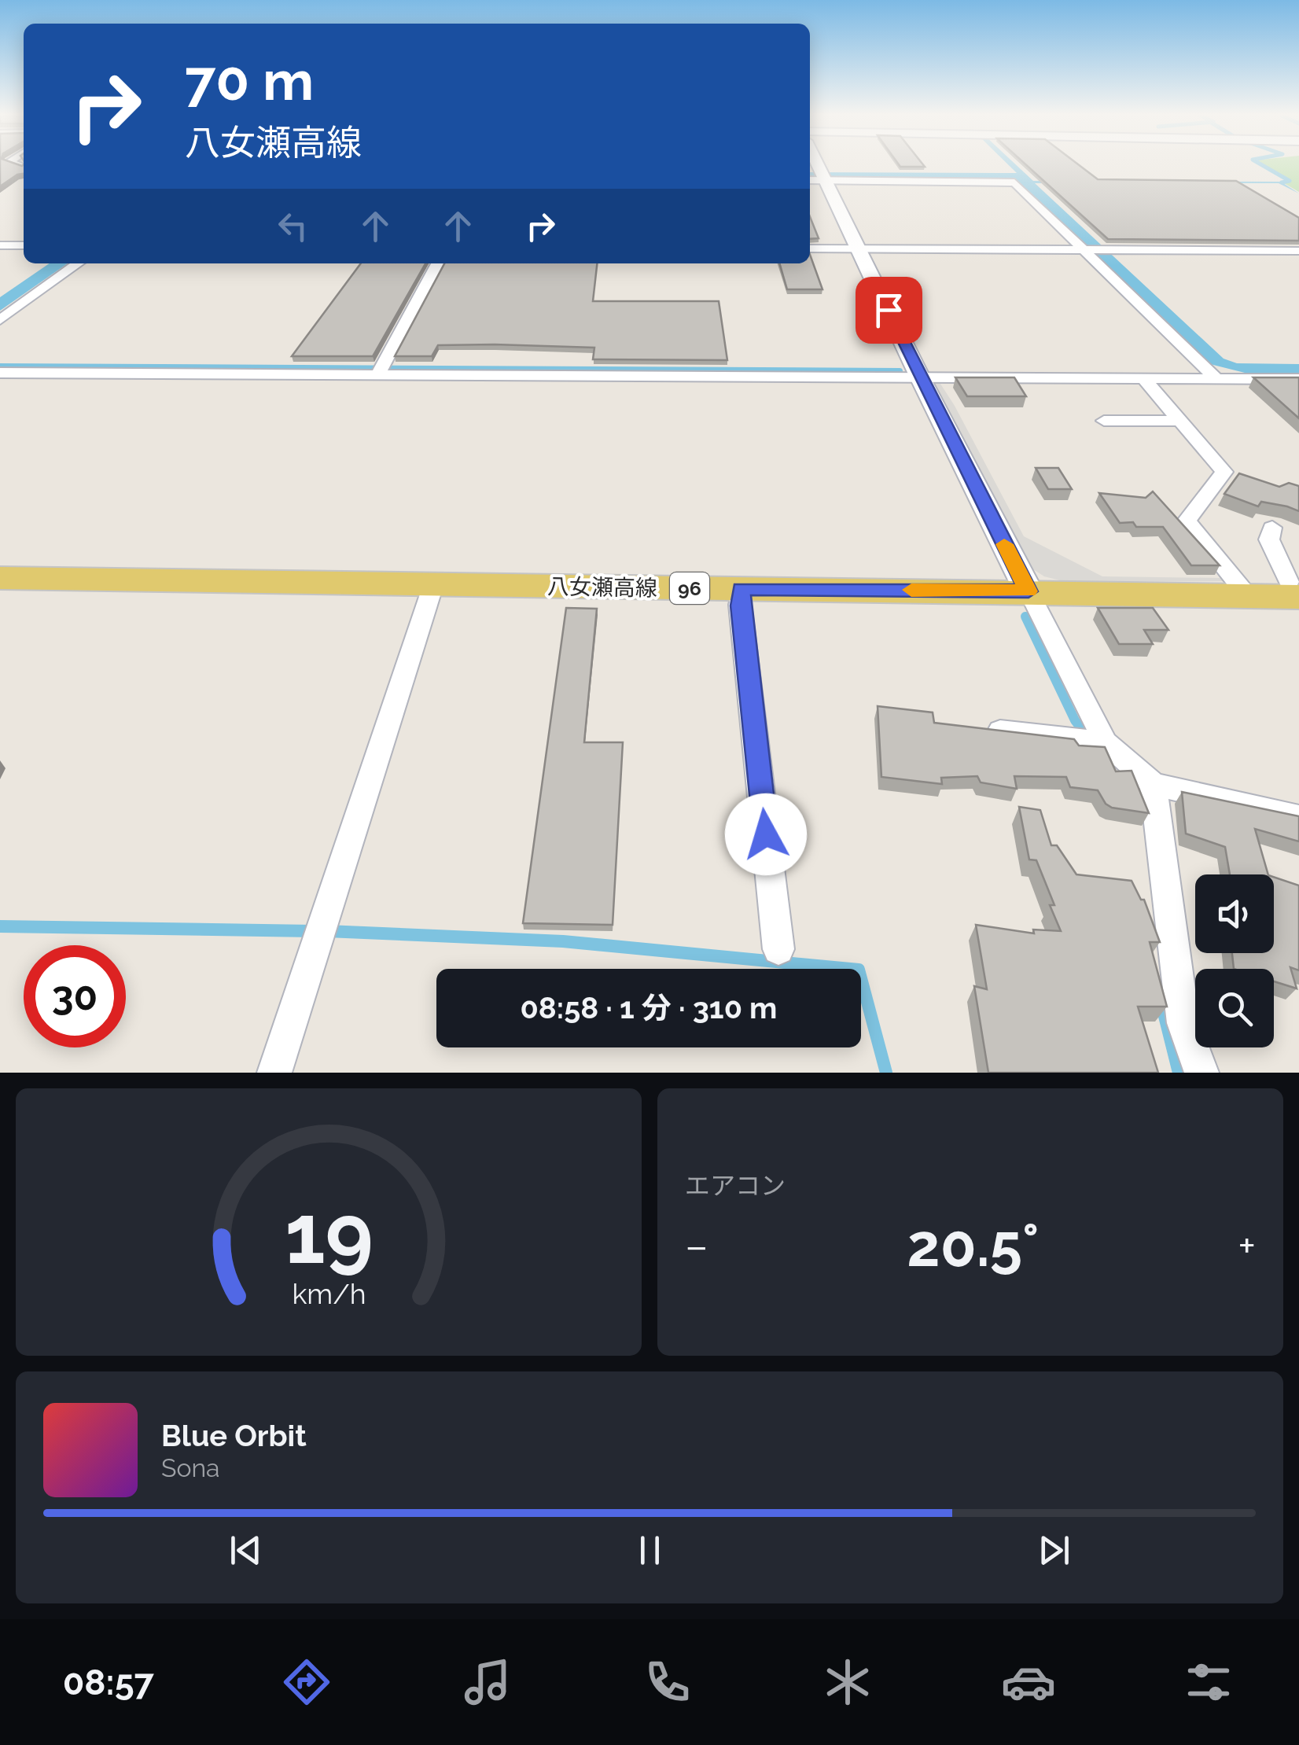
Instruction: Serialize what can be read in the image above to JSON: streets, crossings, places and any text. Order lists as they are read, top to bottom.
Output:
{
  "streets": {
    "main road": ["八女瀬高線", "96"]
  },
  "page": {
    "turn": ["70 m", "八女瀬高線"],
    "limit": "30",
    "trip": "08:58 · 1 分 · 310 m",
    "tile": "エアコン",
    "heat": ["−", "20.5°", "+"],
    "song": ["Blue Orbit", "Sona"],
    "tabs": "08:57",
    "gauge": ["19", "km/h"]
  }
}
